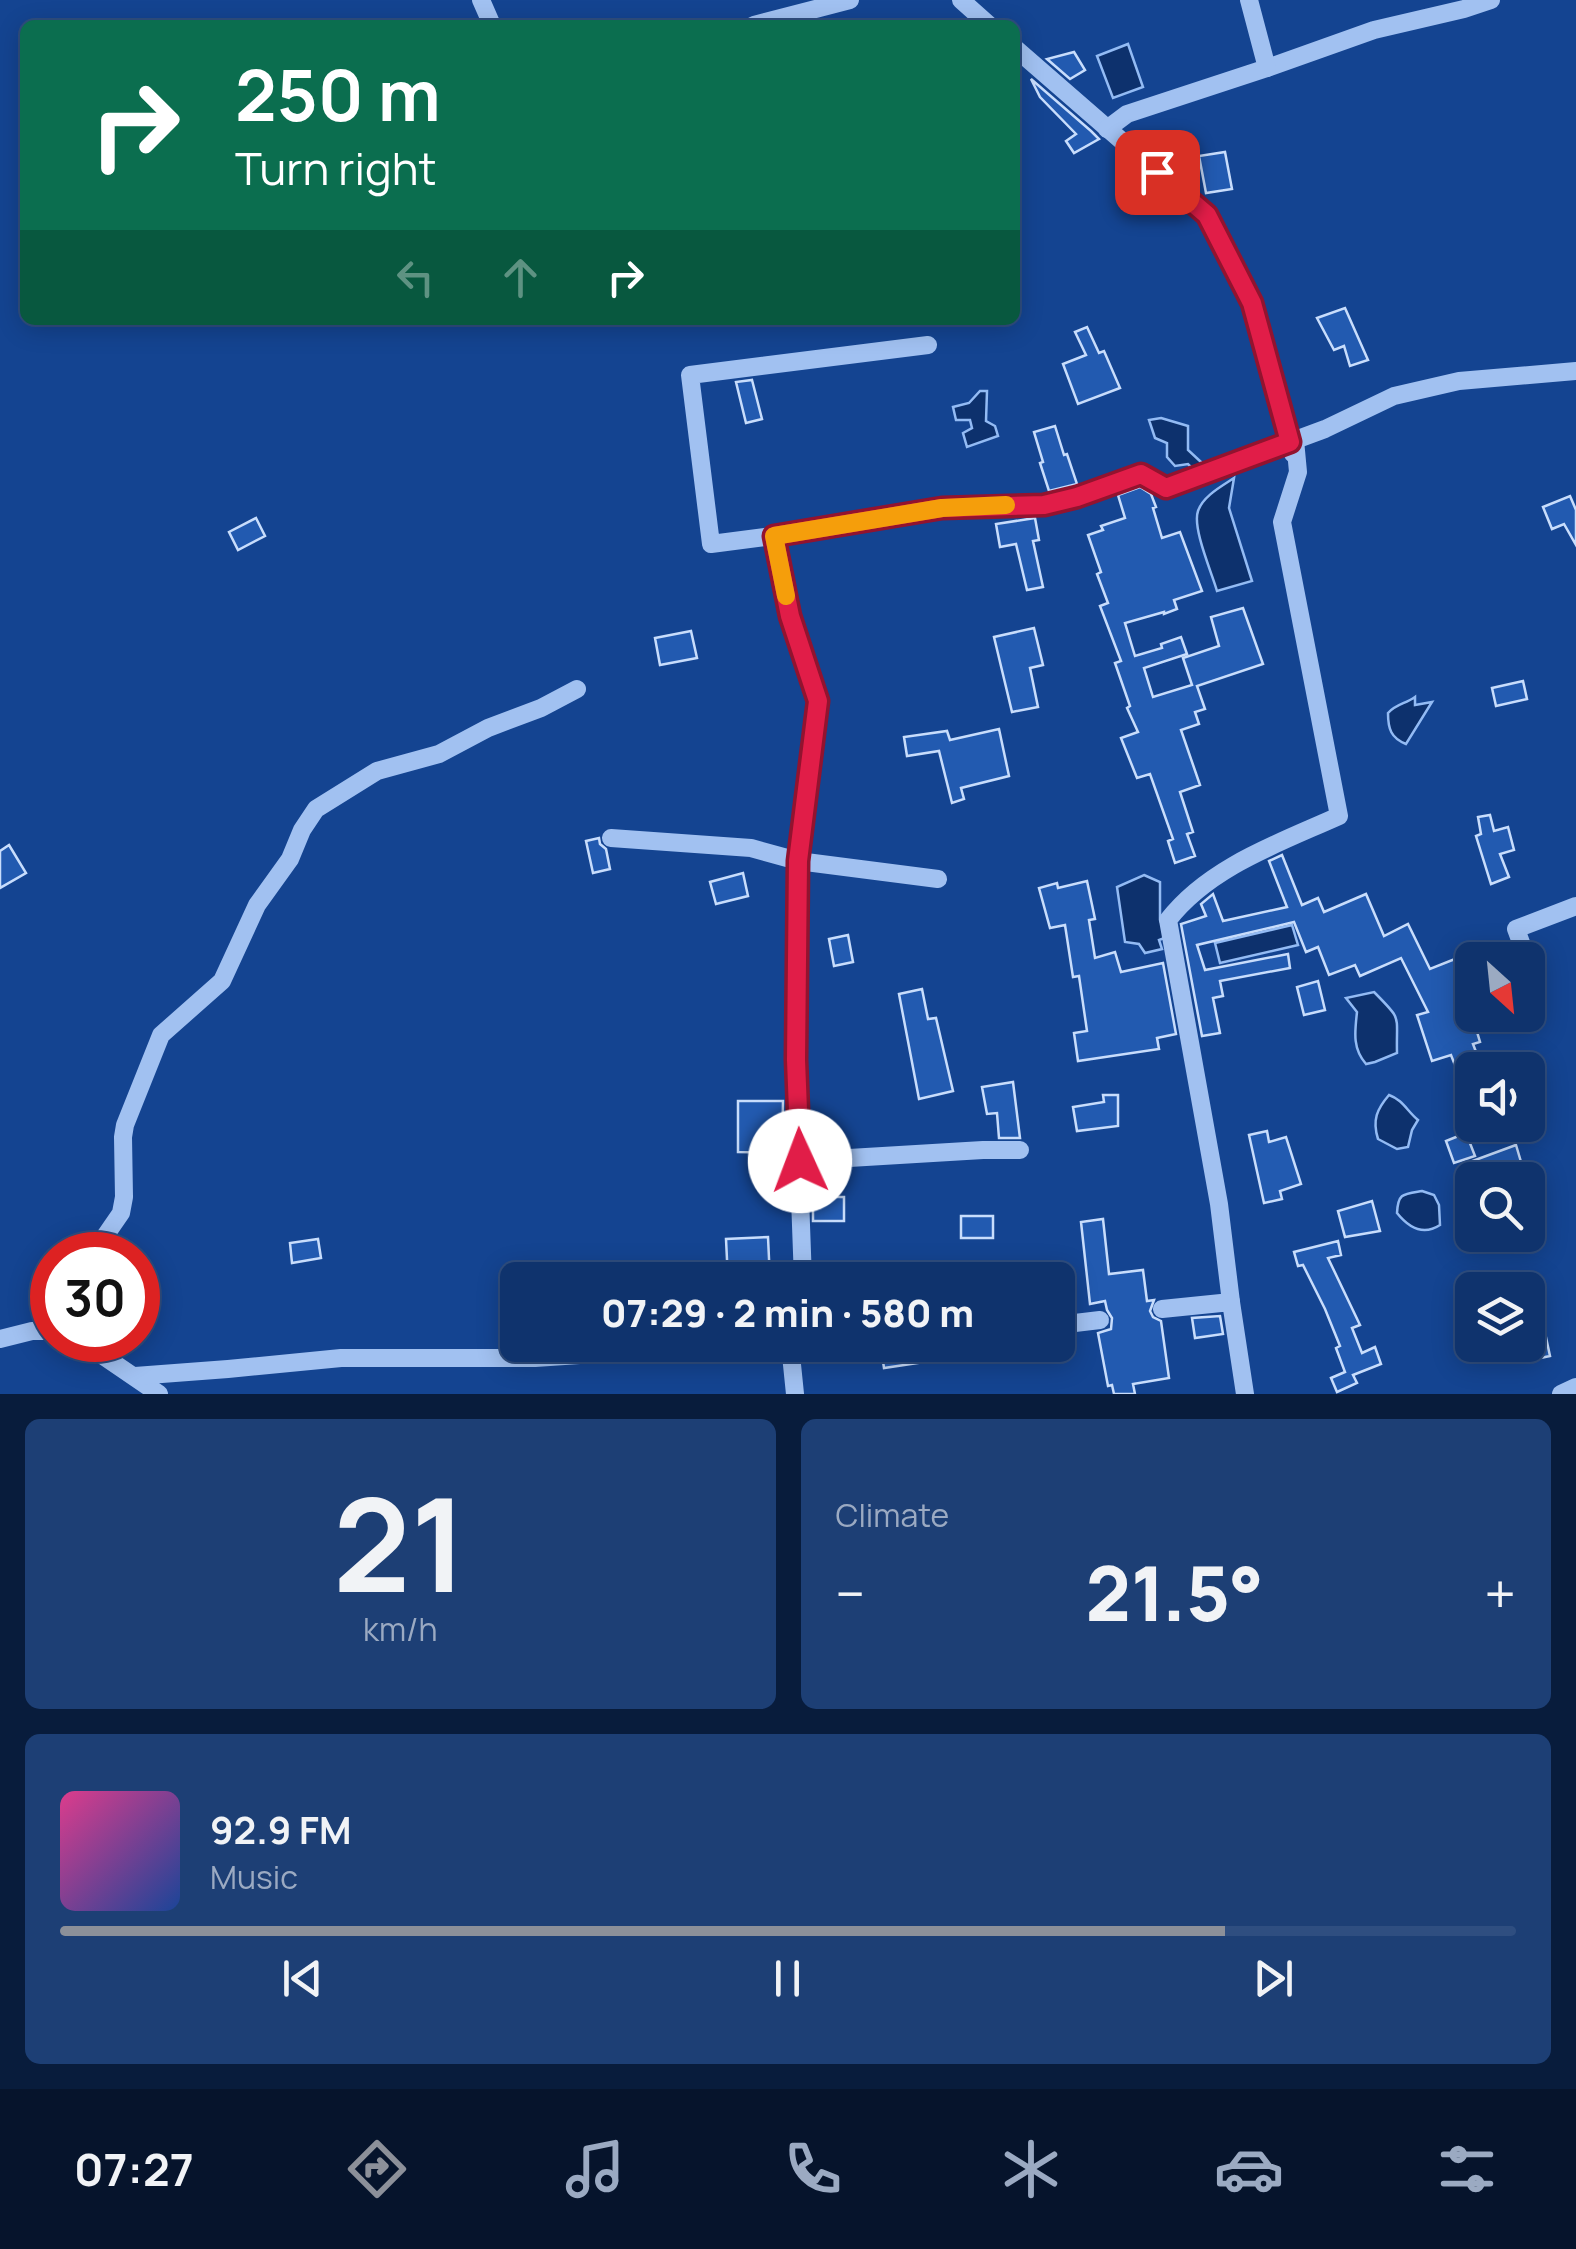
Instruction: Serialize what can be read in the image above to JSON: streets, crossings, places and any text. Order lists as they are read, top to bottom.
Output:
{
  "north": "bottom right",
  "page": {
    "turn": ["250 m", "Turn right"],
    "limit": "30",
    "trip": "07:29 · 2 min · 580 m",
    "tile": [
      ["21", "km/h"],
      "Climate"
    ],
    "heat": ["−", "21.5°", "+"],
    "song": ["92.9 FM", "Music"],
    "tabs": "07:27"
  }
}
